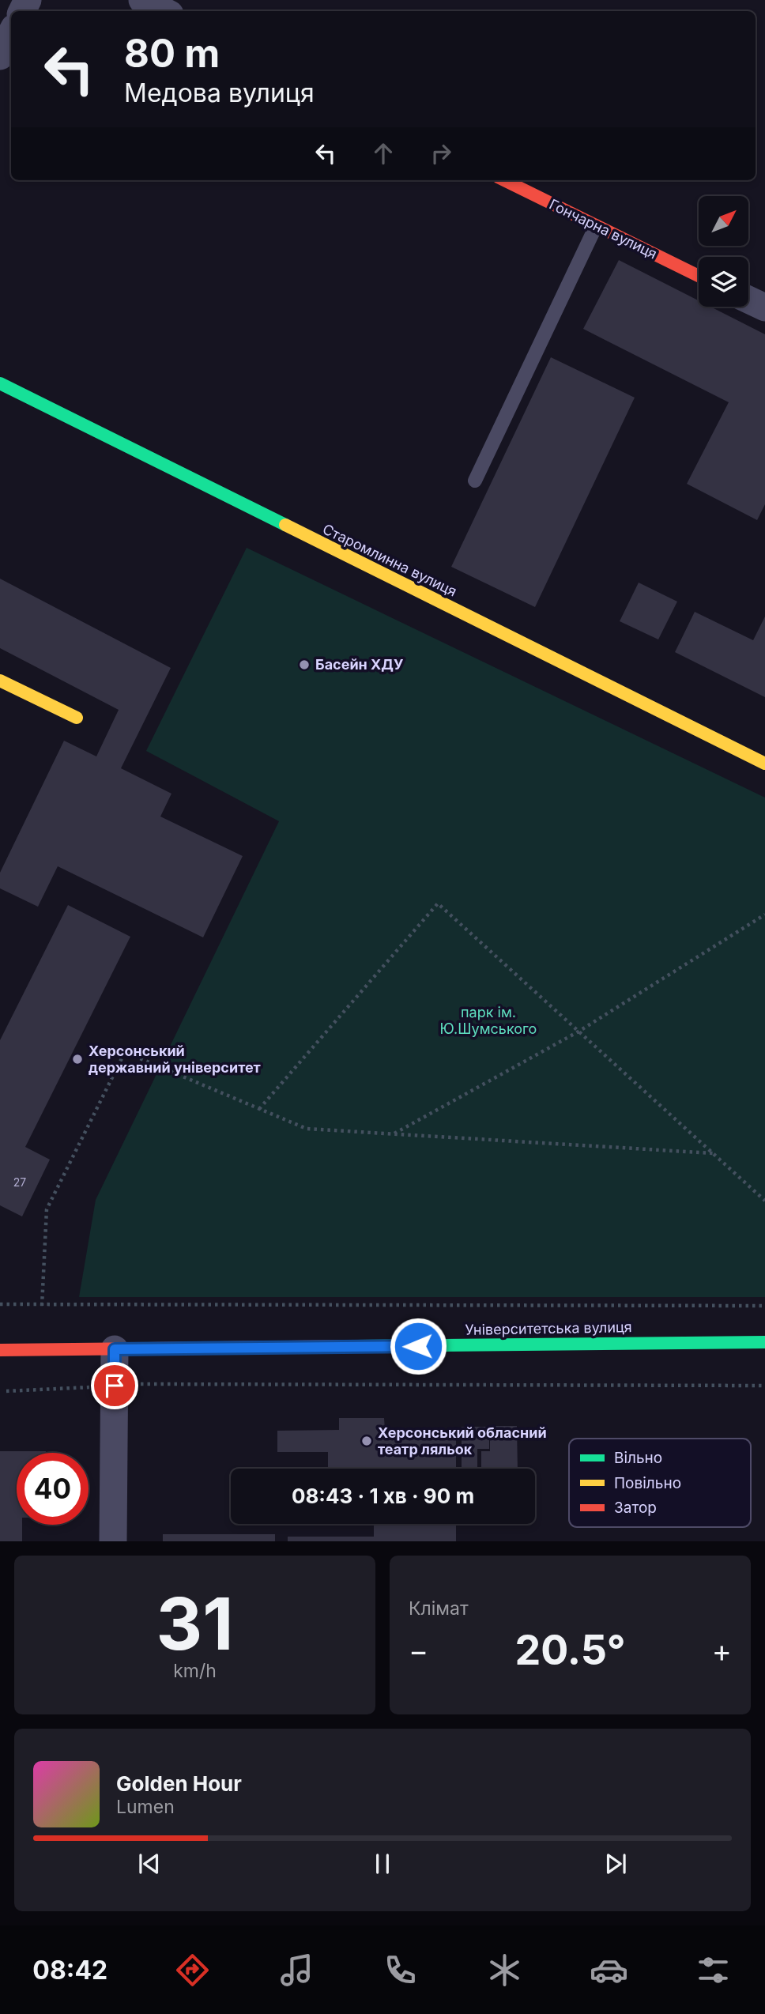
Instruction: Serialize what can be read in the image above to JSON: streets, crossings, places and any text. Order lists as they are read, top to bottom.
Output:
{
  "streets": {
    "street": ["Гончарна вулиця", "Старомлинна вулиця", "Університетська вулиця"]
  },
  "parks": ["парк ім. Ю.Шумського"],
  "places": ["Басейн ХДУ", "Херсонський державний університет", "Херсонський обласний театр ляльок"],
  "house_numbers": ["27"],
  "legend": ["Вільно", "Повільно", "Затор"],
  "north": "top right",
  "page": {
    "turn": ["80 m", "Медова вулиця"],
    "limit": "40",
    "trip": "08:43 · 1 хв · 90 m",
    "tile": [
      ["31", "km/h"],
      "Клімат"
    ],
    "heat": ["−", "20.5°", "+"],
    "song": ["Golden Hour", "Lumen"],
    "tabs": "08:42"
  }
}
